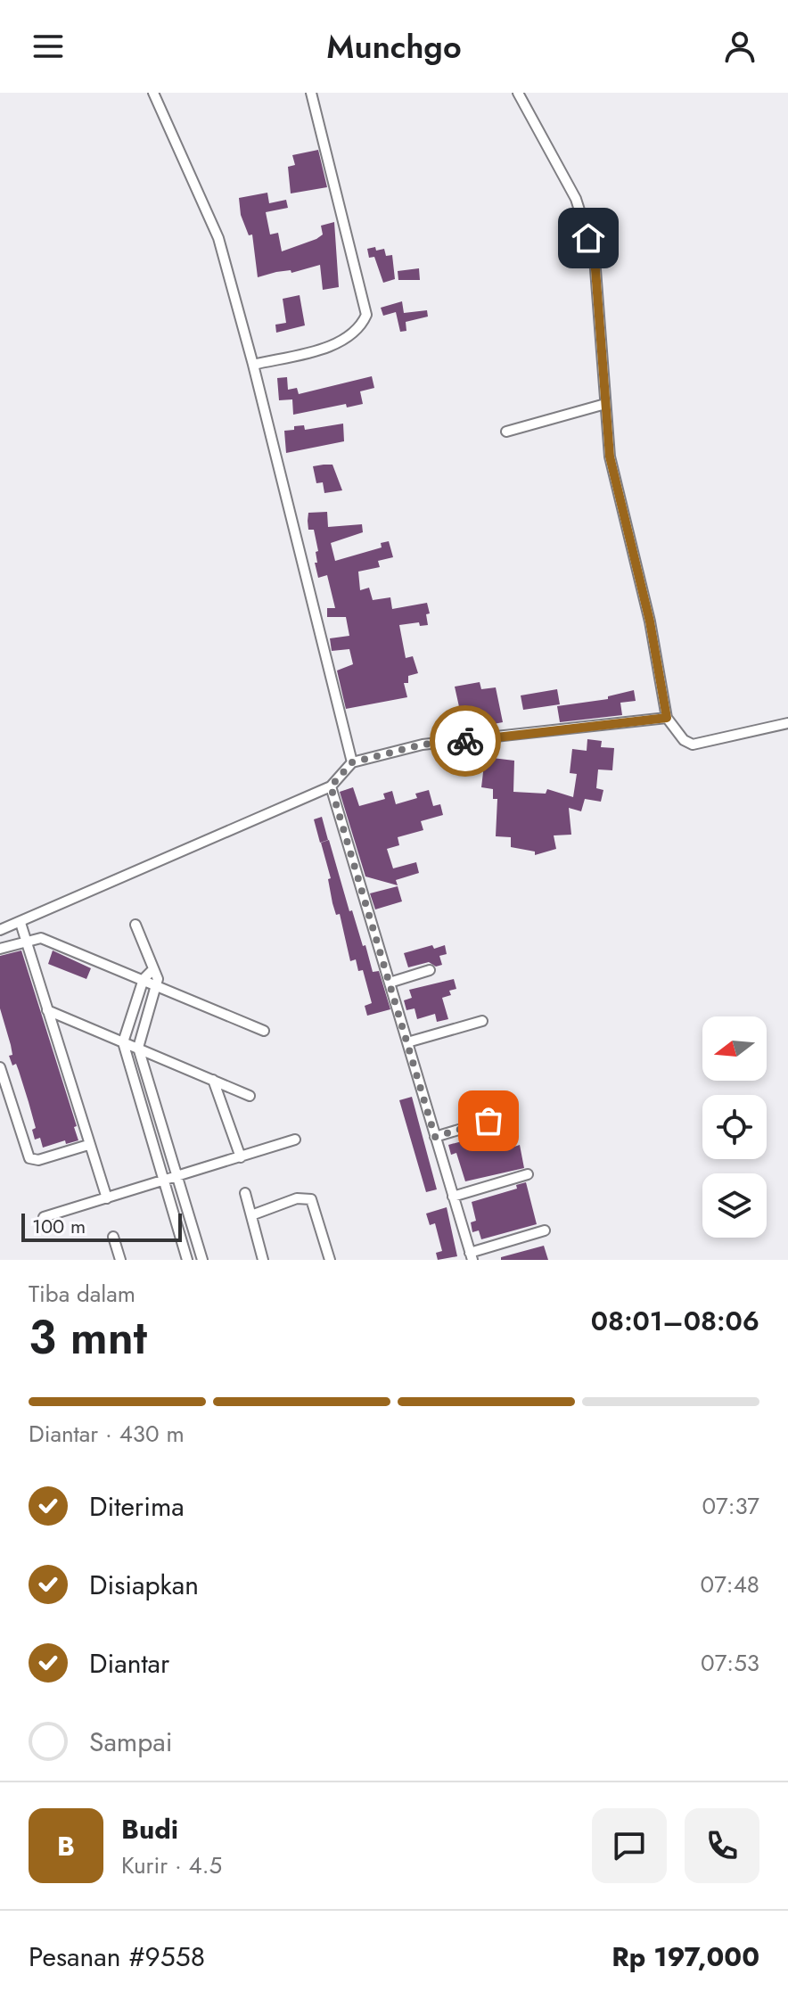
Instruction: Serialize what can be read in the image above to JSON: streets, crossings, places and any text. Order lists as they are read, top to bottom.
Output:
{
  "scale_bar": "100 m",
  "north": "left",
  "page": {
    "header": "Munchgo",
    "scale": "100 m",
    "heading": ["3 mnt", "Tiba dalam", "08:01–08:06"],
    "panel": [
      "Budi",
      "Kurir · 4.5",
      "Pesanan #9558",
      "Rp 197,000"
    ],
    "bar": "Diantar · 430 m",
    "list": [
      ["Diterima", "07:37"],
      ["Disiapkan", "07:48"],
      ["Diantar", "07:53"],
      "Sampai"
    ],
    "round": "B"
  }
}
